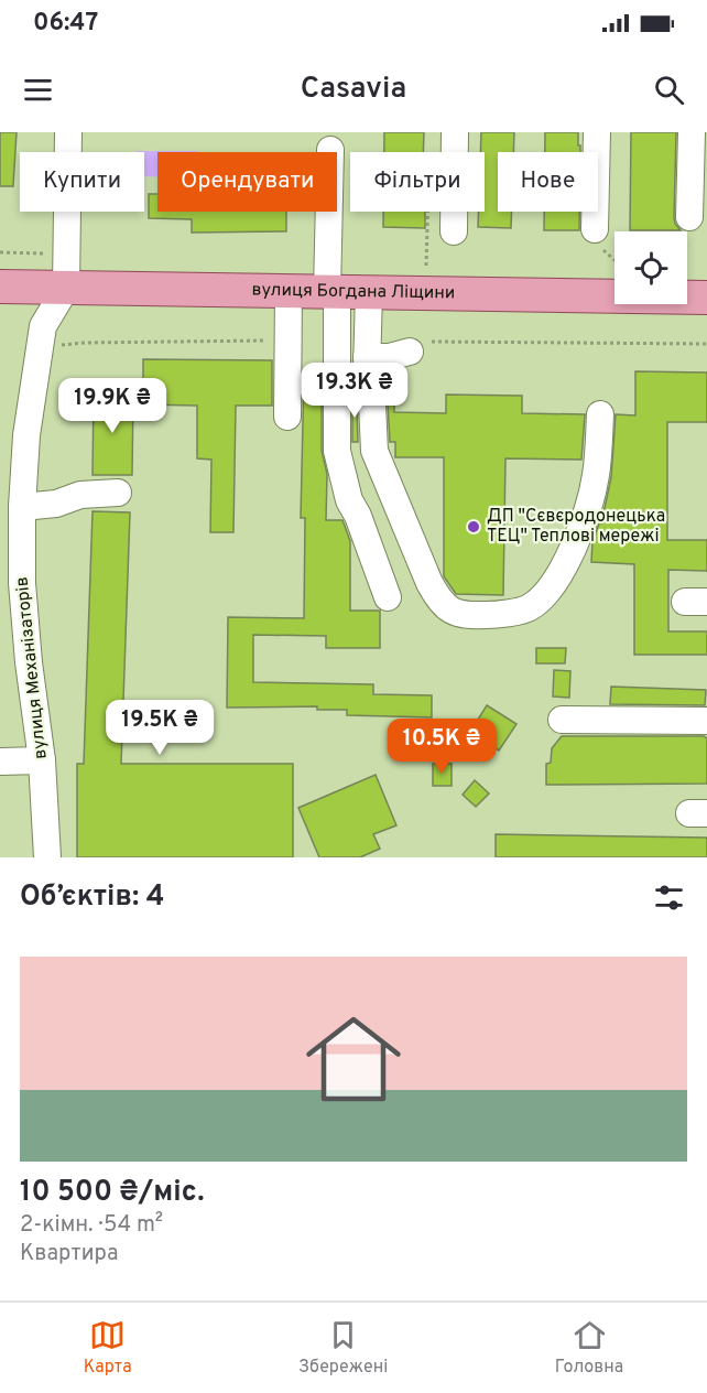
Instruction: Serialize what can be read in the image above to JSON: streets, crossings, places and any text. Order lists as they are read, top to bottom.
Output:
{
  "streets": {
    "main road": ["вулиця Богдана Ліщини"],
    "street": ["вулиця Механізаторів"]
  },
  "crossings": [
    ["вулиця Богдана Ліщини", "вулиця Механізаторів"]
  ],
  "places": ["ДП \"Сєвєродонецька ТЕЦ\" Теплові мережі"],
  "page": {
    "status": "06:47",
    "header": "Casavia",
    "chip": [
      "Купити",
      "Орендувати",
      "Фільтри",
      "Нове"
    ],
    "price": [
      "19.3K ₴",
      "19.9K ₴",
      "19.5K ₴",
      "10.5K ₴"
    ],
    "heading": "Об’єктів: 4",
    "list": [
      {
        "name": "10 500 ₴/міс.",
        "note": "2-кімн. · 54 m² · Квартира"
      }
    ],
    "tabs": ["Карта", "Збережені", "Головна"]
  }
}
